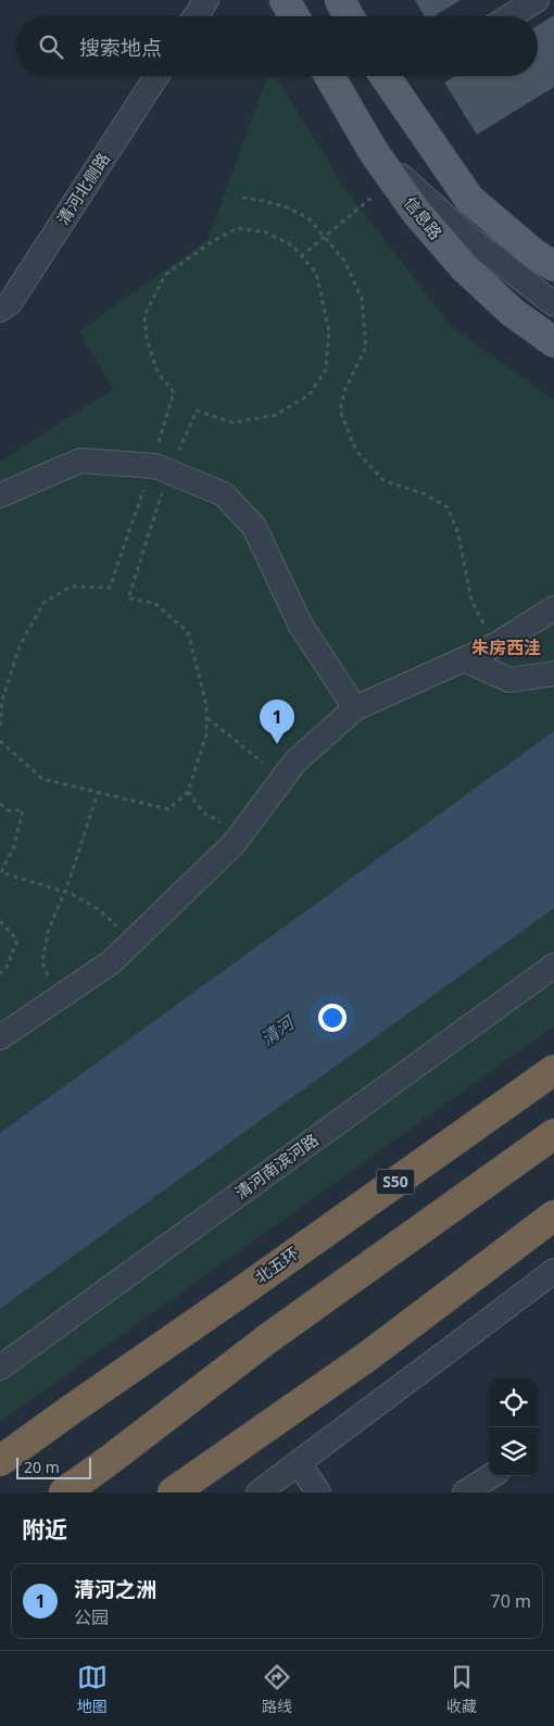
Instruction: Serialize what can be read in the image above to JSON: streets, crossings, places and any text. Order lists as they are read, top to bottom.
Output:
{
  "streets": {
    "highway": ["S50", "北五环"],
    "main road": ["信息路"],
    "street": ["清河北侧路", "清河南滨河路"]
  },
  "districts": ["朱房西洼"],
  "water": ["清河"],
  "scale_bar": "20 m",
  "page": {
    "search": "搜索地点",
    "pins": "1",
    "scale": "20 m",
    "heading": "附近",
    "list": [
      {
        "mark": "1",
        "name": "清河之洲",
        "note": "公园",
        "value": "70 m"
      }
    ],
    "nav": ["地图", "路线", "收藏"]
  }
}
